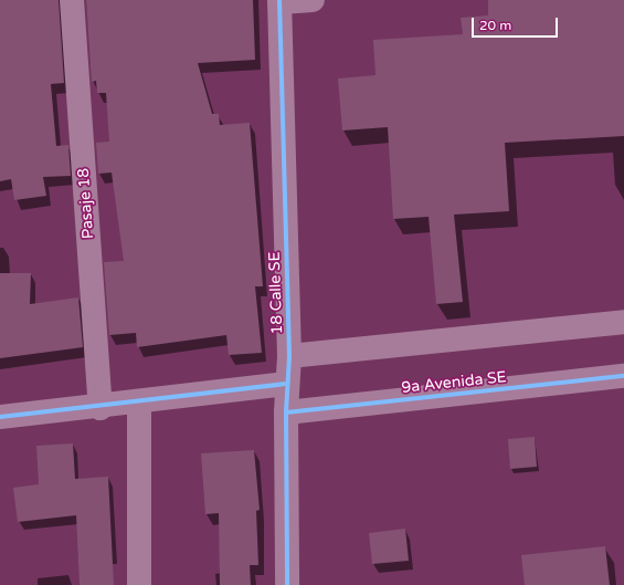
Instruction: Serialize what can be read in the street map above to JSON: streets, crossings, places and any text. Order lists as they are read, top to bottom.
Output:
{
  "streets": {
    "street": ["Pasaje 18", "18 Calle SE", "9a Avenida SE"]
  },
  "crossings": [
    ["18 Calle SE", "9a Avenida SE"]
  ],
  "scale_bar": "20 m"
}
